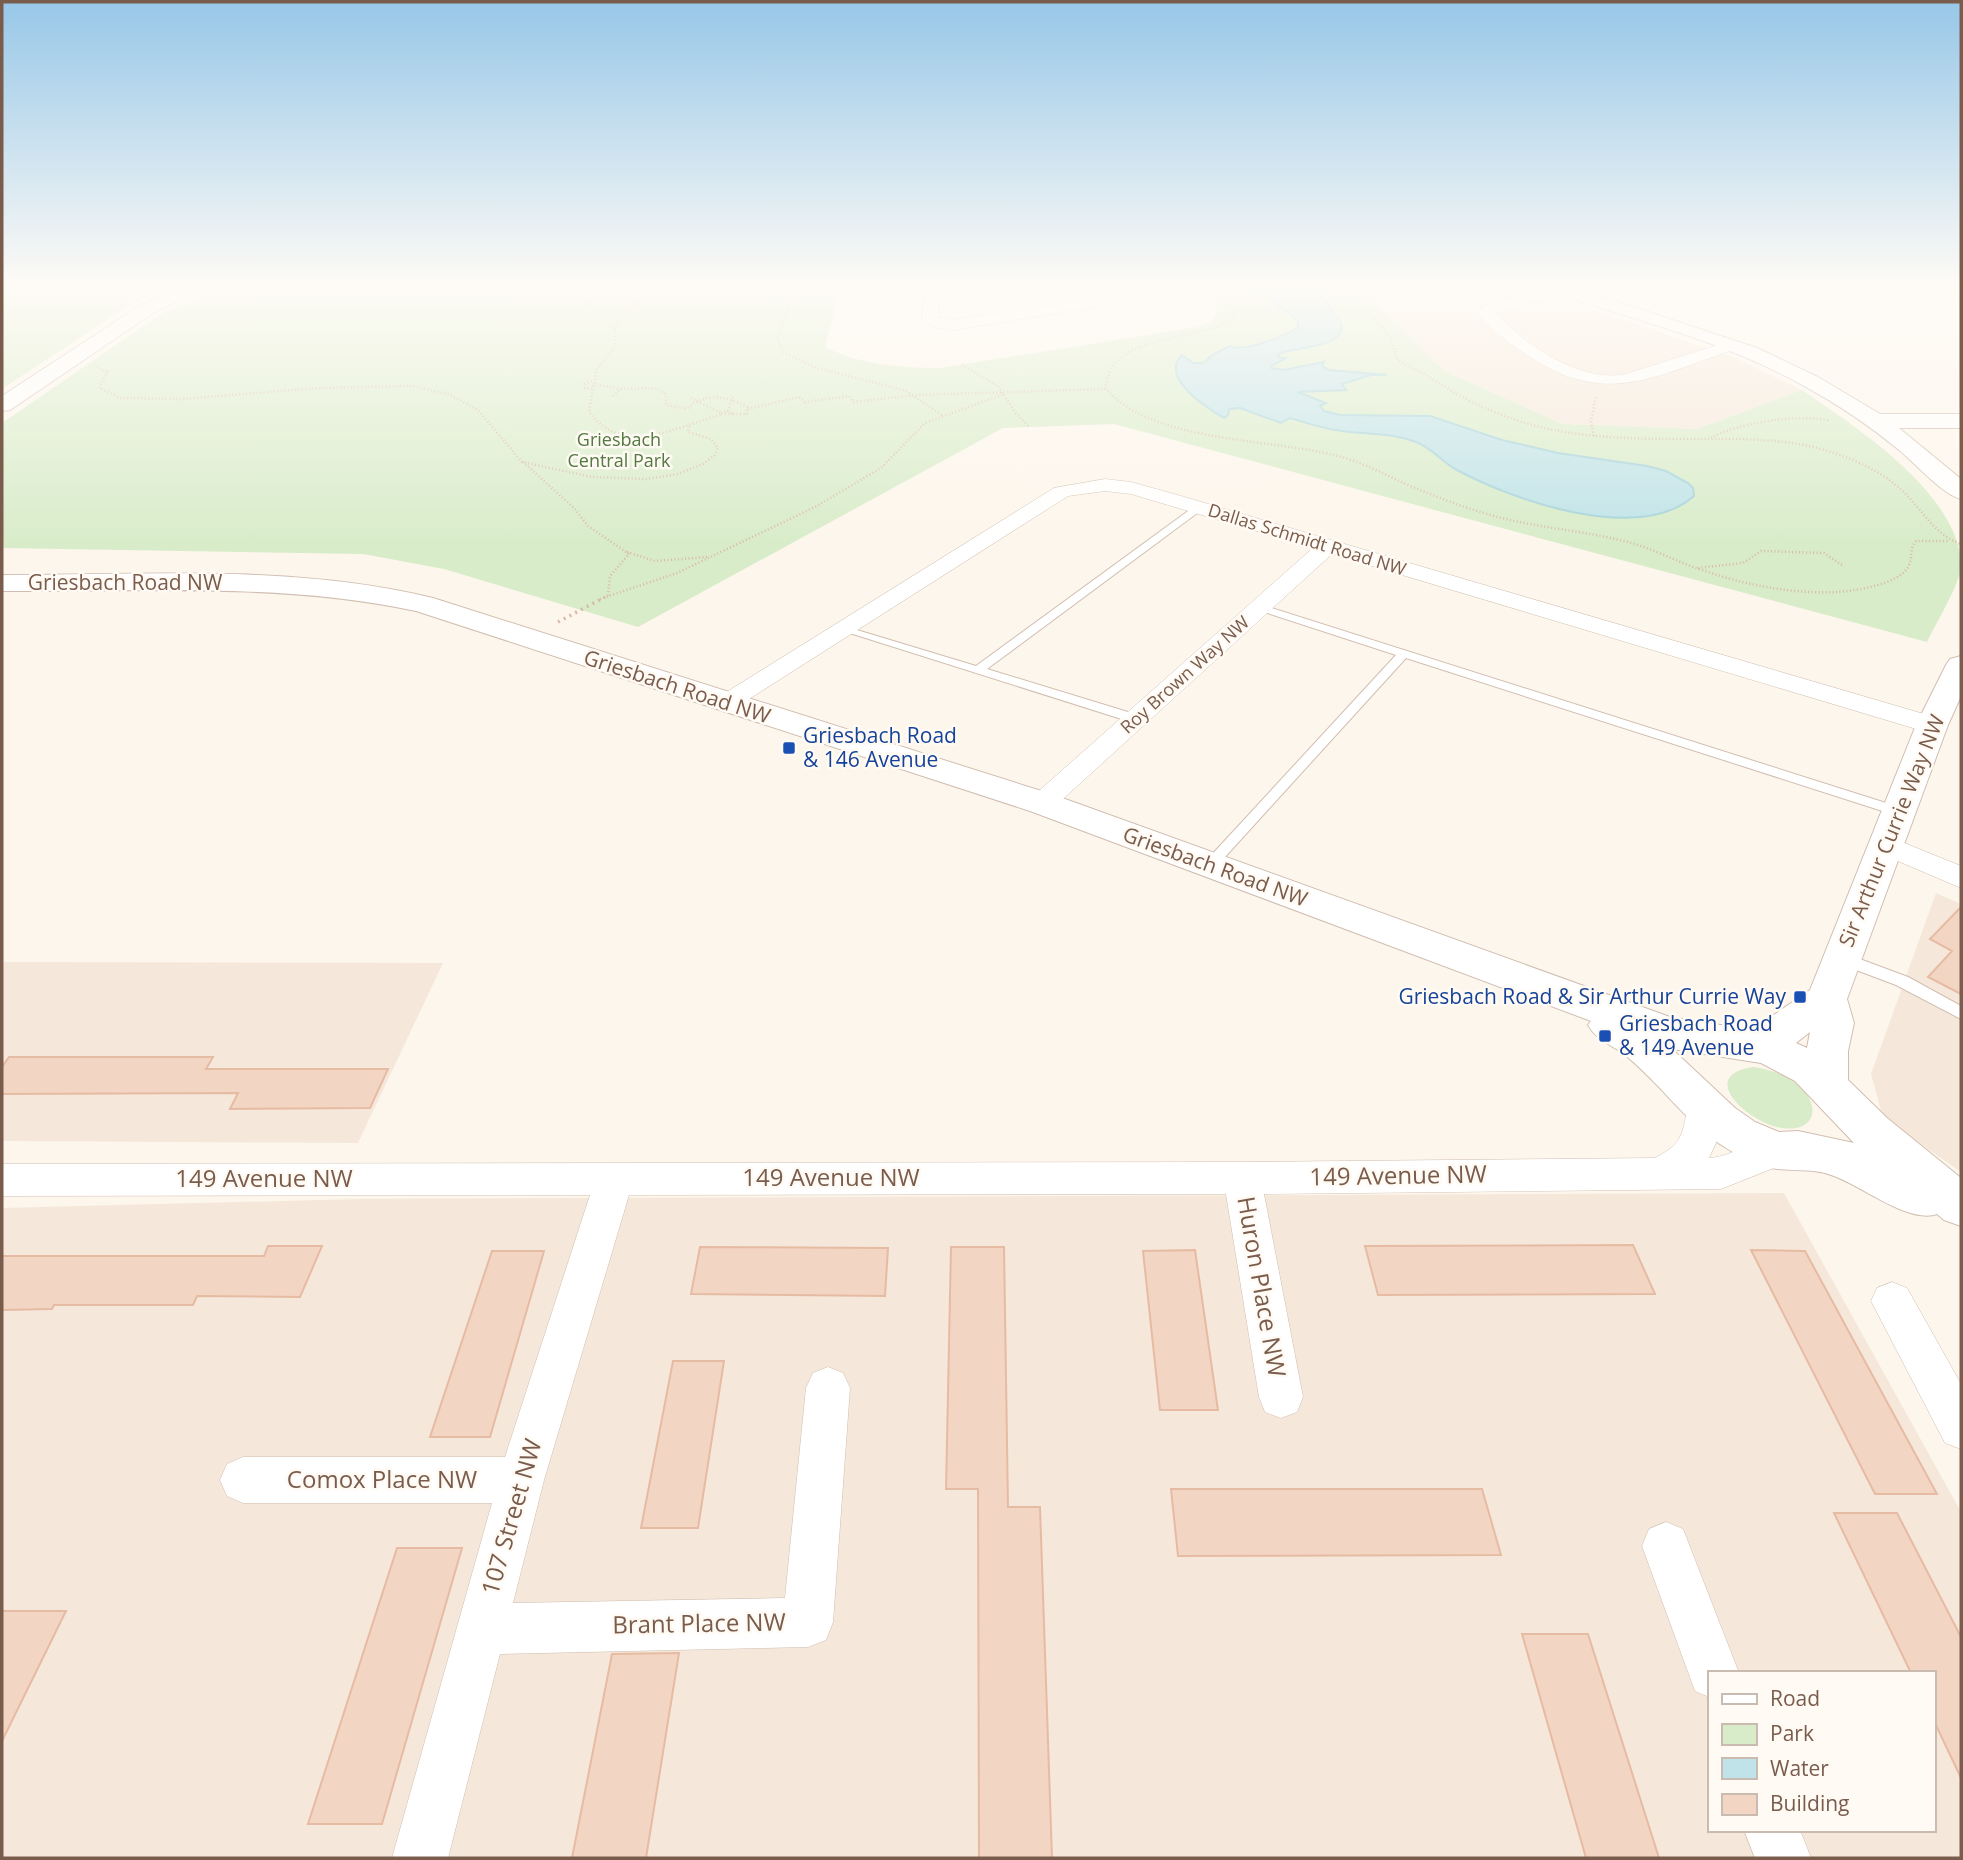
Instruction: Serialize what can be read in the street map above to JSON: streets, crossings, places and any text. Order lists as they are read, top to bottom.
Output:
{
  "streets": {
    "street": [
      "Dallas Schmidt Road NW",
      "Griesbach Road NW",
      "Roy Brown Way NW",
      "Sir Arthur Currie Way NW",
      "149 Avenue NW",
      "Huron Place NW",
      "Comox Place NW",
      "107 Street NW",
      "Brant Place NW"
    ]
  },
  "crossings": [
    ["Dallas Schmidt Road NW", "Griesbach Road NW"],
    ["Dallas Schmidt Road NW", "Roy Brown Way NW"],
    ["Dallas Schmidt Road NW", "Sir Arthur Currie Way NW"],
    ["Griesbach Road NW", "Roy Brown Way NW"],
    ["Griesbach Road NW", "Sir Arthur Currie Way NW"],
    ["Griesbach Road NW", "149 Avenue NW"],
    ["Sir Arthur Currie Way NW", "149 Avenue NW"],
    ["149 Avenue NW", "Huron Place NW"],
    ["149 Avenue NW", "107 Street NW"],
    ["Comox Place NW", "107 Street NW"],
    ["107 Street NW", "Brant Place NW"]
  ],
  "parks": ["Griesbach Central Park"],
  "places": {
    "transit": ["Griesbach Road & 146 Avenue", "Griesbach Road & Sir Arthur Currie Way", "Griesbach Road & 149 Avenue"]
  },
  "legend": [
    "Road",
    "Park",
    "Water",
    "Building"
  ]
}
